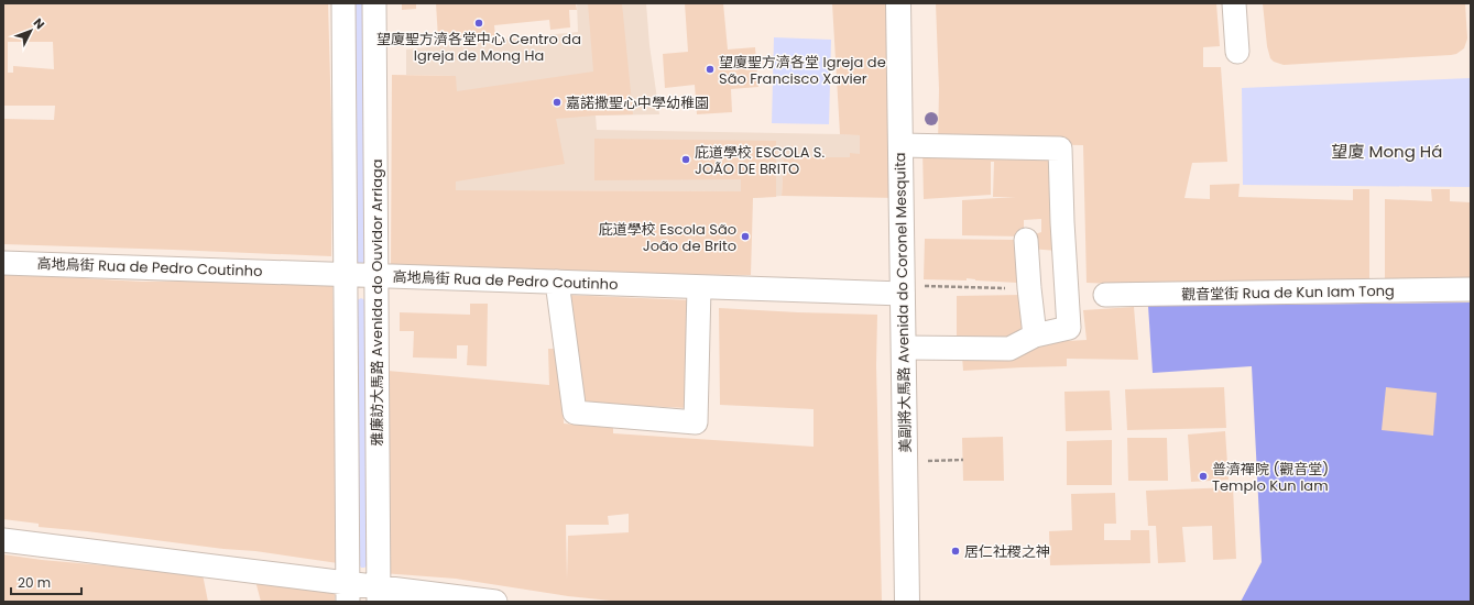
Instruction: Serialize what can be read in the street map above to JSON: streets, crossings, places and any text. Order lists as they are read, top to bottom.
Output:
{
  "streets": {
    "main road": ["美副將大馬路 Avenida do Coronel Mesquita"],
    "street": ["高地烏街 Rua de Pedro Coutinho", "觀音堂街 Rua de Kun Iam Tong", "雅廉訪大馬路 Avenida do Ouvidor Arriaga"]
  },
  "crossings": [
    ["高地烏街 Rua de Pedro Coutinho", "雅廉訪大馬路 Avenida do Ouvidor Arriaga"],
    ["高地烏街 Rua de Pedro Coutinho", "美副將大馬路 Avenida do Coronel Mesquita"]
  ],
  "districts": ["望廈 Mong Há"],
  "places": [
    "望廈聖方濟各堂中心 Centro da Igreja de Mong Ha",
    "望廈聖方濟各堂 Igreja de São Francisco Xavier",
    "嘉諾撒聖心中學幼稚園",
    "庇道學校 ESCOLA S. JOÃO DE BRITO",
    "庇道學校 Escola São João de Brito",
    "普濟禪院 (觀音堂) Templo Kun Iam",
    "居仁社稷之神"
  ],
  "scale_bar": "20 m",
  "north": "top right"
}
